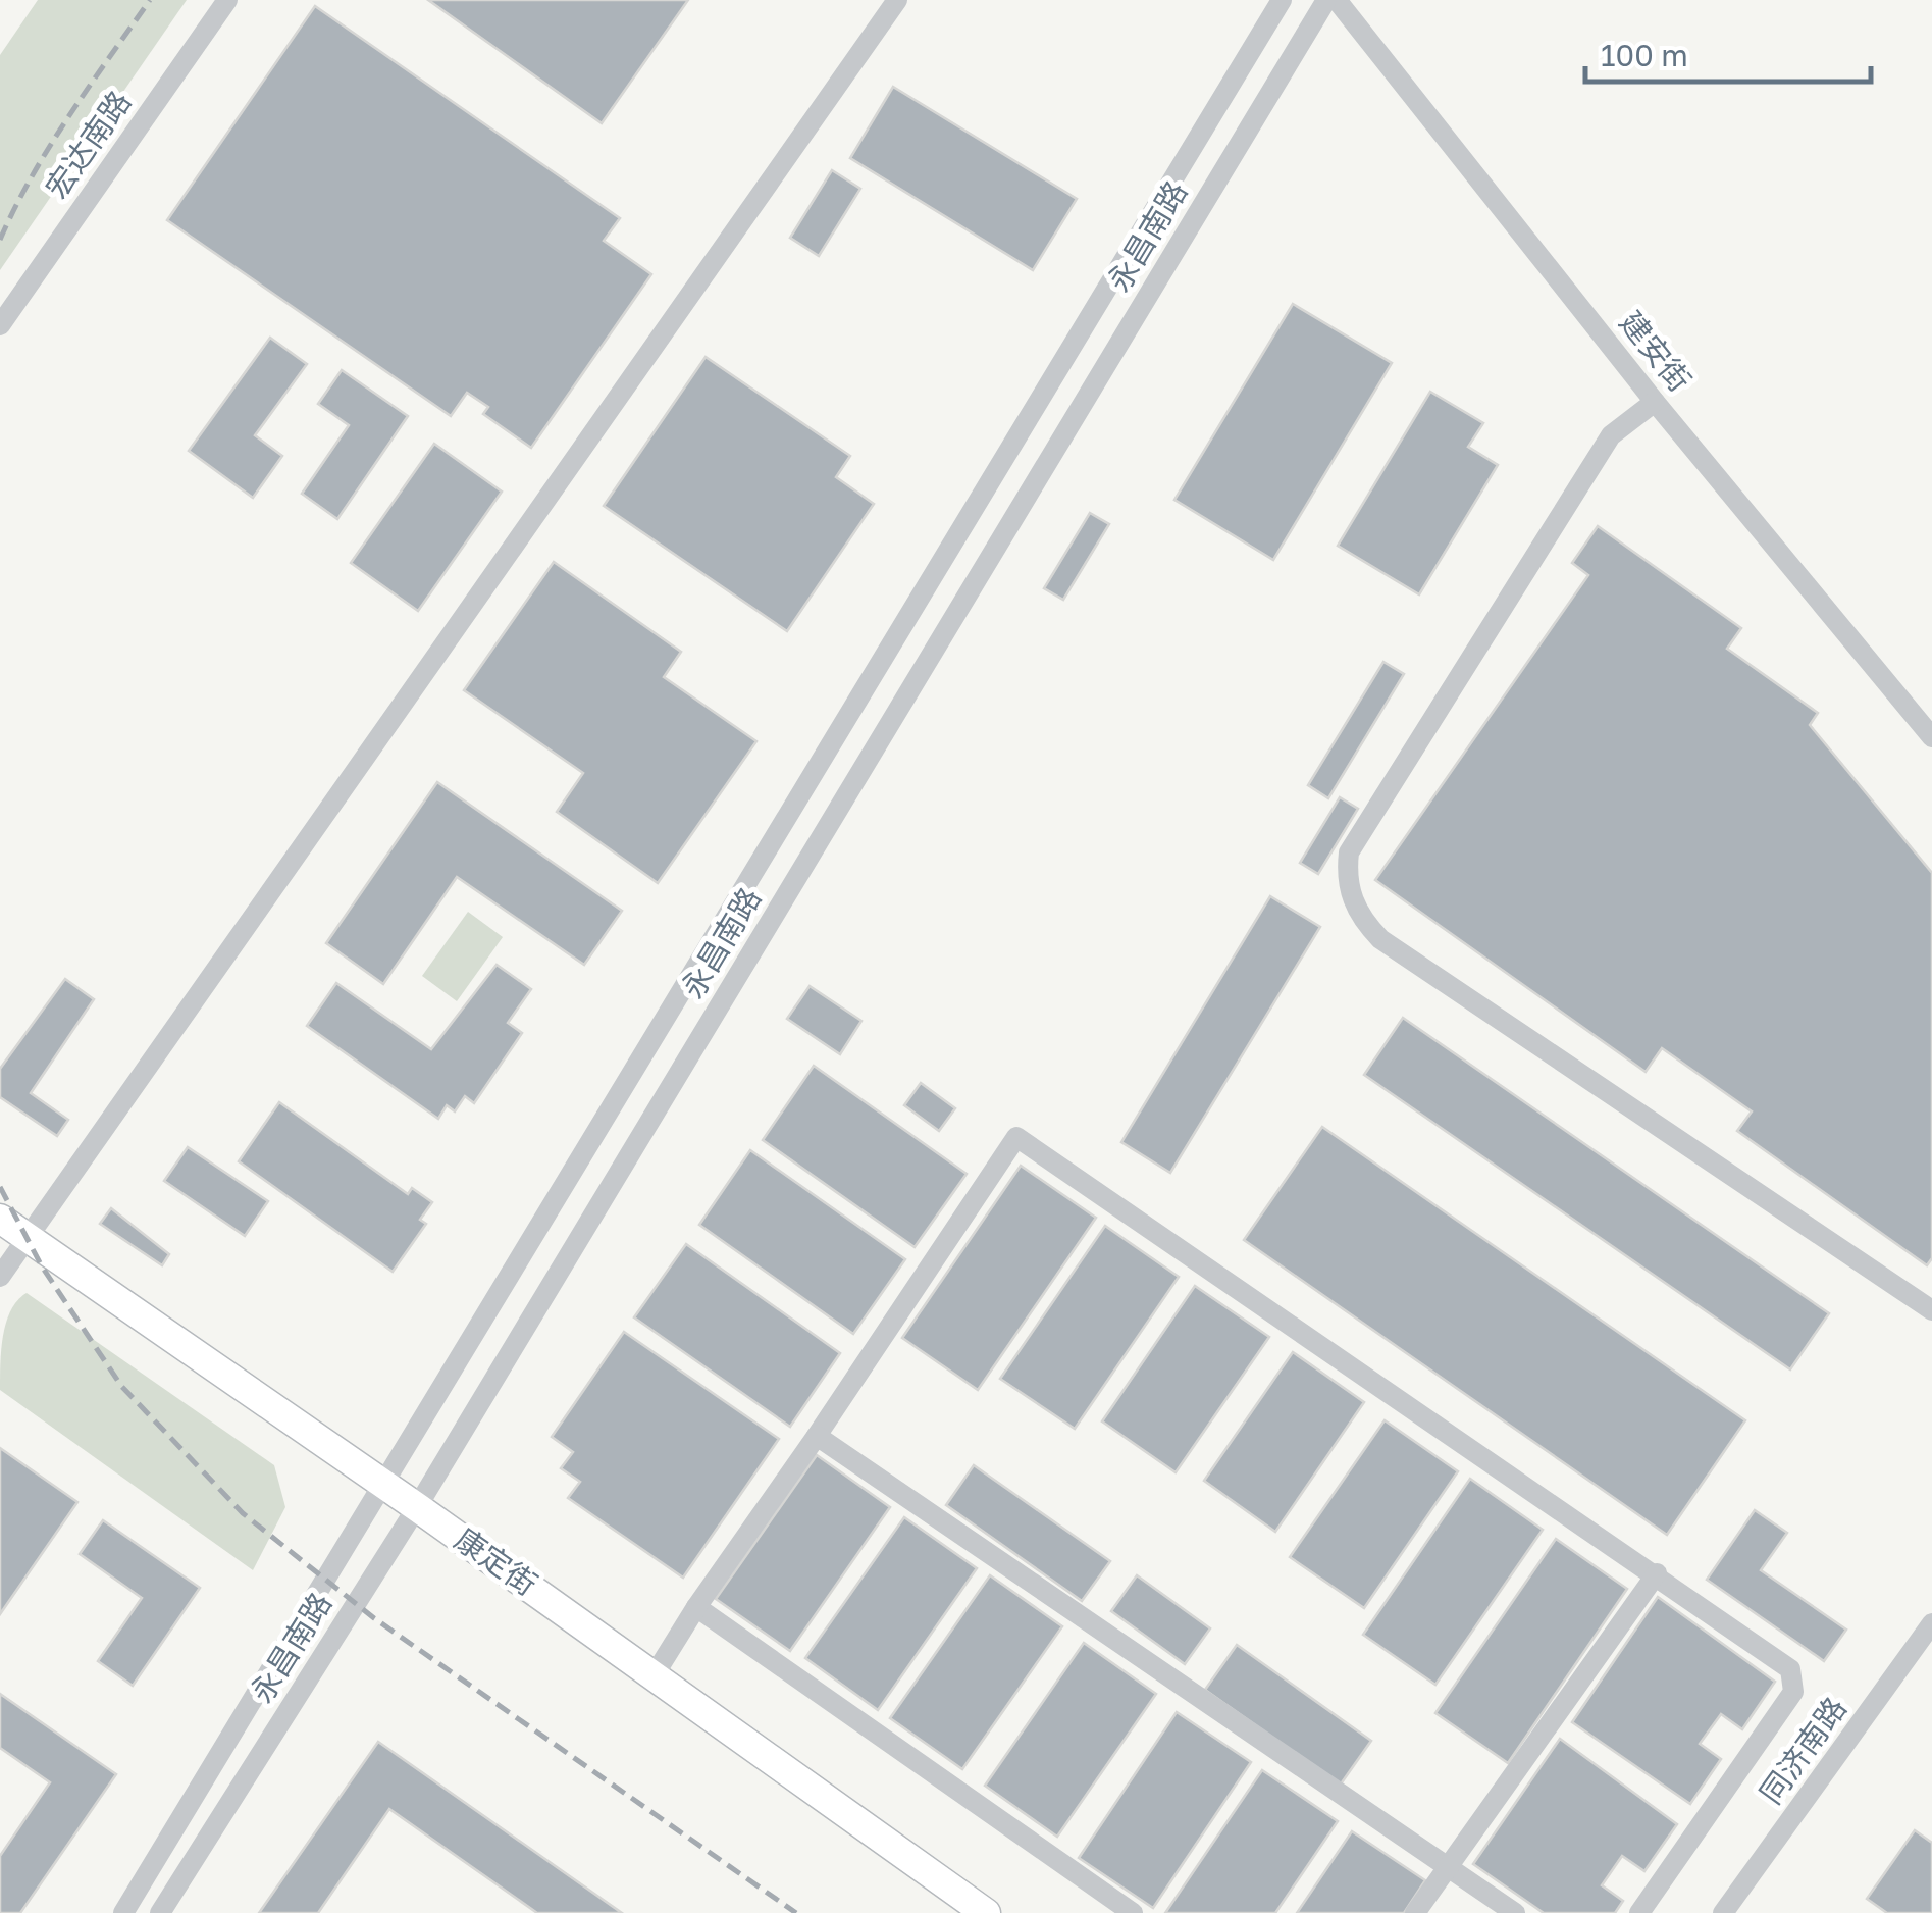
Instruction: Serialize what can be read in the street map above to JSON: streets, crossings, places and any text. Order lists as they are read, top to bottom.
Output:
{
  "streets": {
    "main road": ["康定街"],
    "street": [
      "宏达南路",
      "永昌南路",
      "建安街",
      "同济南路"
    ]
  },
  "crossings": [
    ["永昌南路", "康定街"]
  ],
  "scale_bar": "100 m"
}
